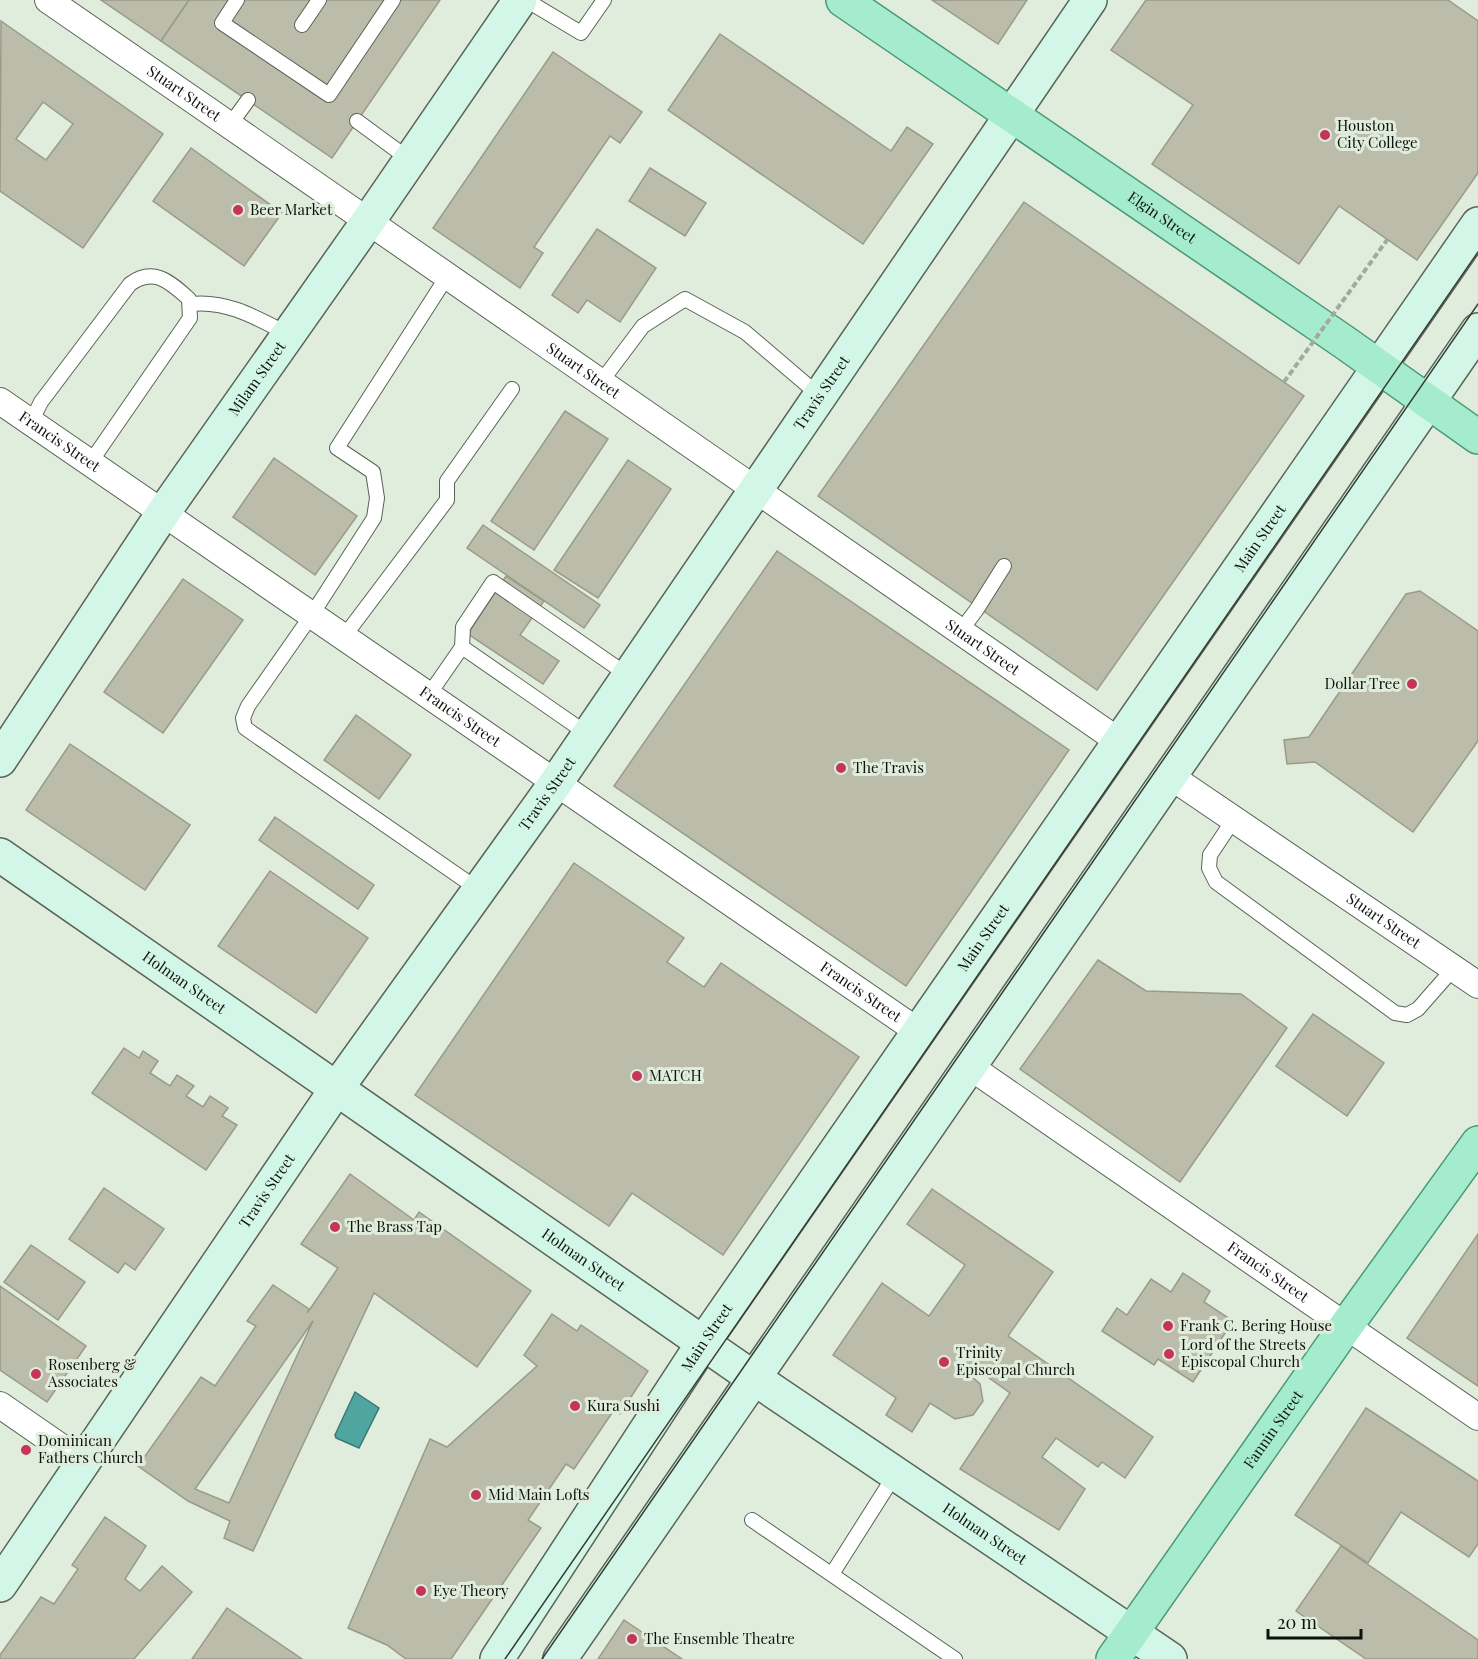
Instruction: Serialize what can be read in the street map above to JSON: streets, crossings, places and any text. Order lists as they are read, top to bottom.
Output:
{
  "streets": {
    "main road": [
      "Elgin Street",
      "Milam Street",
      "Travis Street",
      "Main Street",
      "Holman Street",
      "Fannin Street"
    ],
    "street": ["Stuart Street", "Francis Street"]
  },
  "crossings": [
    ["Stuart Street", "Milam Street"],
    ["Stuart Street", "Travis Street"],
    ["Stuart Street", "Main Street"],
    ["Elgin Street", "Travis Street"],
    ["Elgin Street", "Main Street"],
    ["Milam Street", "Francis Street"],
    ["Travis Street", "Francis Street"],
    ["Travis Street", "Holman Street"],
    ["Francis Street", "Main Street"],
    ["Francis Street", "Fannin Street"],
    ["Main Street", "Holman Street"],
    ["Holman Street", "Fannin Street"]
  ],
  "places": [
    "Houston City College",
    "Beer Market",
    "Dollar Tree",
    "The Travis",
    "MATCH",
    "The Brass Tap",
    "Frank C. Bering House",
    "Lord of the Streets Episcopal Church",
    "Trinity Episcopal Church",
    "Rosenberg & Associates",
    "Kura Sushi",
    "Dominican Fathers Church",
    "Mid Main Lofts",
    "Eye Theory",
    "The Ensemble Theatre"
  ],
  "scale_bar": "20 m"
}
